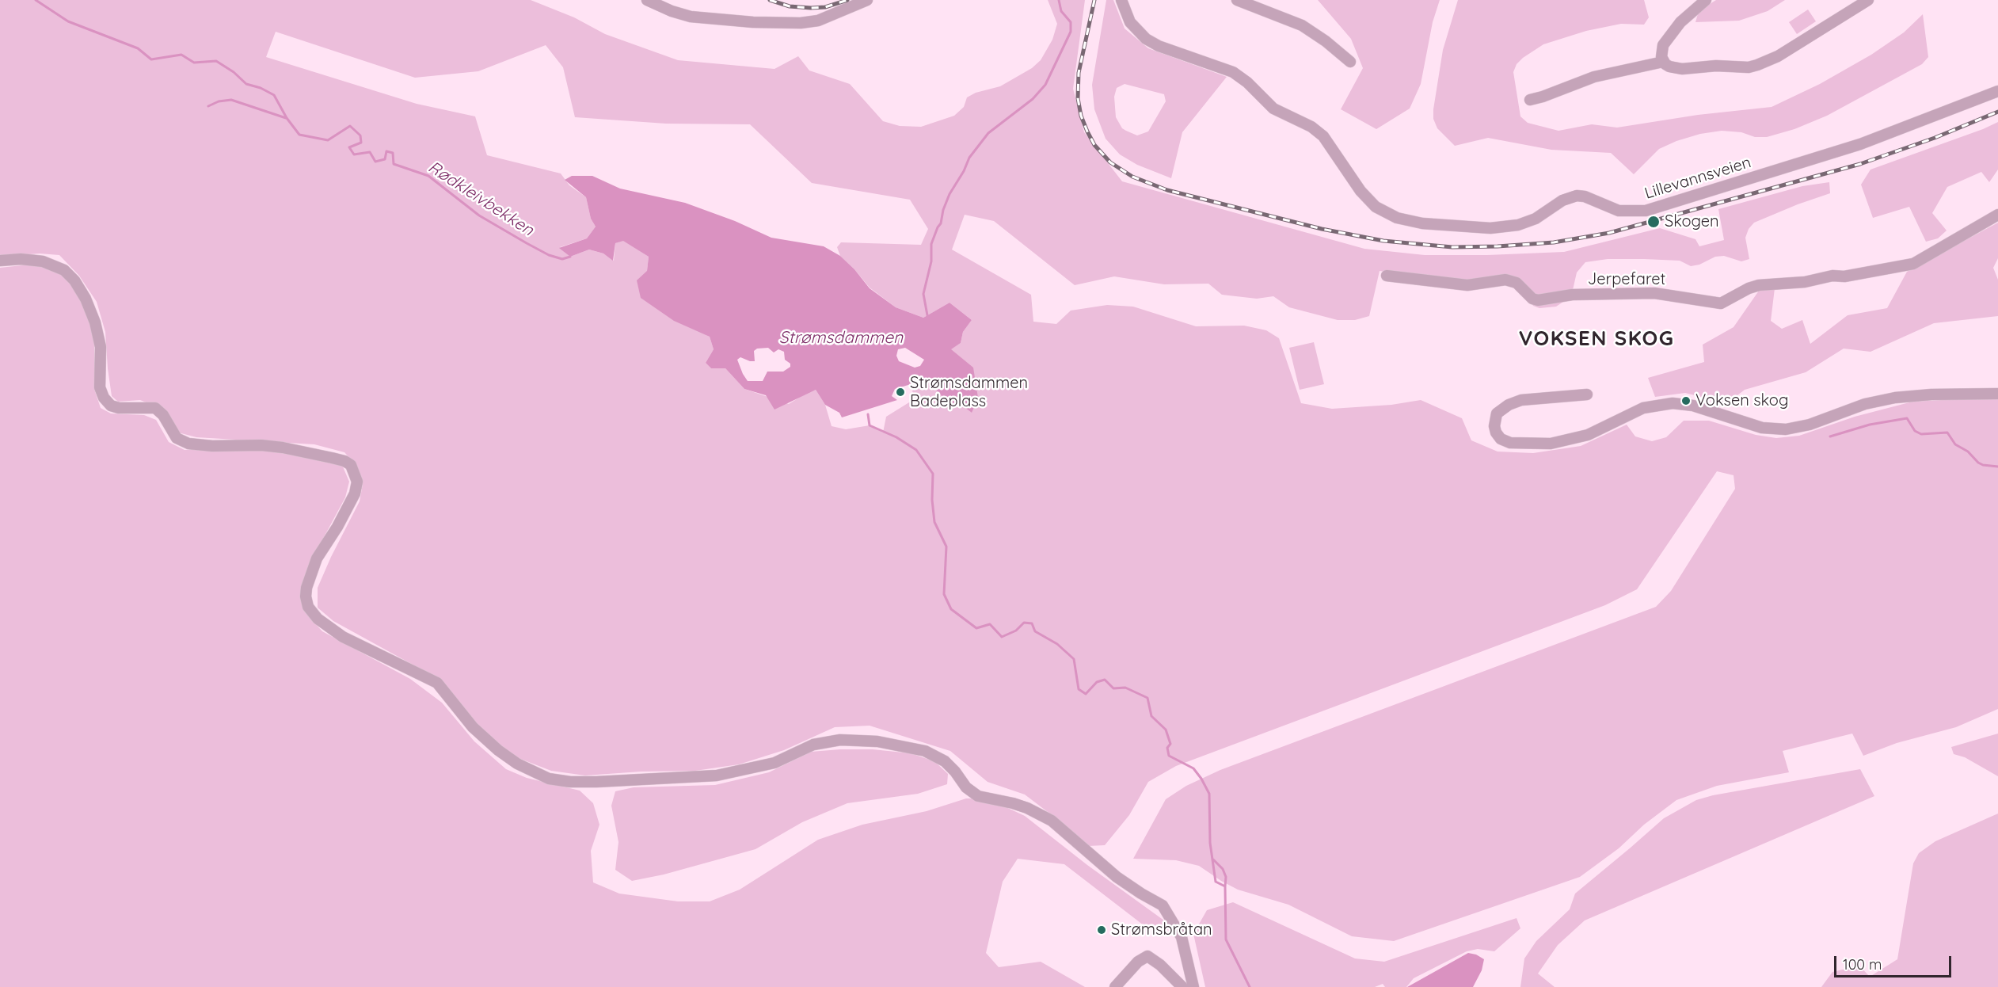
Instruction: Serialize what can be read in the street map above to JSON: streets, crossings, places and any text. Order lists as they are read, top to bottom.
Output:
{
  "streets": {
    "street": ["Lillevannsveien", "Jerpefaret"]
  },
  "districts": ["VOKSEN SKOG"],
  "water": ["Rødkleivbekken", "Strømsdammen"],
  "places": [
    "Skogen",
    "Strømsdammen Badeplass",
    "Voksen skog",
    "Strømsbråtan"
  ],
  "scale_bar": "100 m"
}
